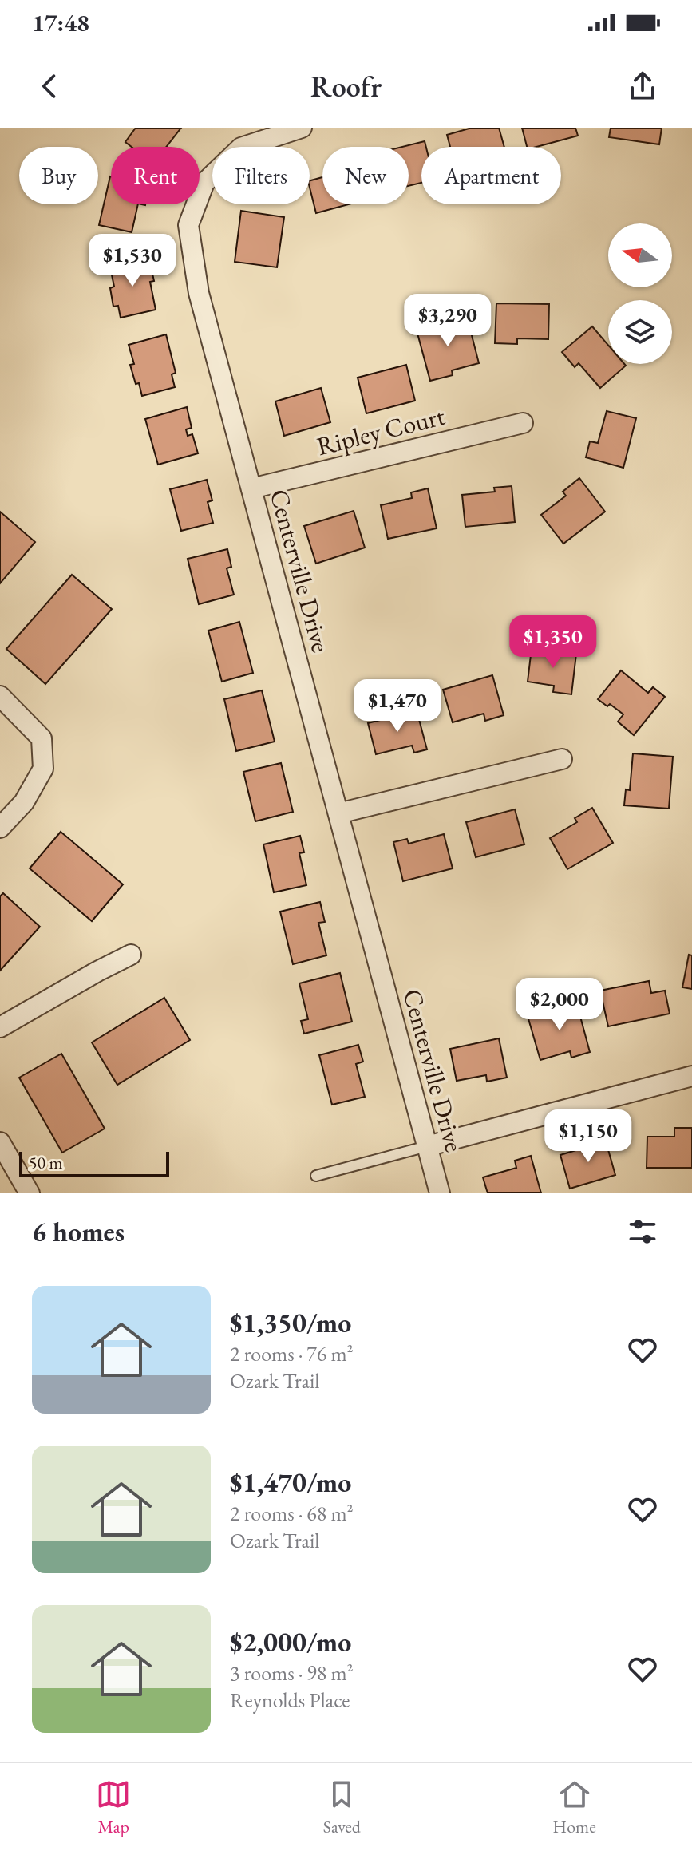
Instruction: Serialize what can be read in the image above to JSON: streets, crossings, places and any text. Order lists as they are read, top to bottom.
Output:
{
  "streets": {
    "street": ["Ripley Court", "Centerville Drive"]
  },
  "crossings": [
    ["Ripley Court", "Centerville Drive"]
  ],
  "scale_bar": "50 m",
  "north": "left",
  "page": {
    "status": "17:48",
    "header": "Roofr",
    "chip": [
      "Buy",
      "Rent",
      "Filters",
      "New",
      "Apartment"
    ],
    "price": [
      "$1,530",
      "$3,290",
      "$1,350",
      "$1,470",
      "$2,000",
      "$1,150"
    ],
    "scale": "50 m",
    "heading": "6 homes",
    "list": [
      {
        "name": "$1,350/mo",
        "note": "2 rooms · 76 m² · Ozark Trail"
      },
      {
        "name": "$1,470/mo",
        "note": "2 rooms · 68 m² · Ozark Trail"
      },
      {
        "name": "$2,000/mo",
        "note": "3 rooms · 98 m² · Reynolds Place"
      }
    ],
    "tabs": ["Map", "Saved", "Home"]
  }
}
